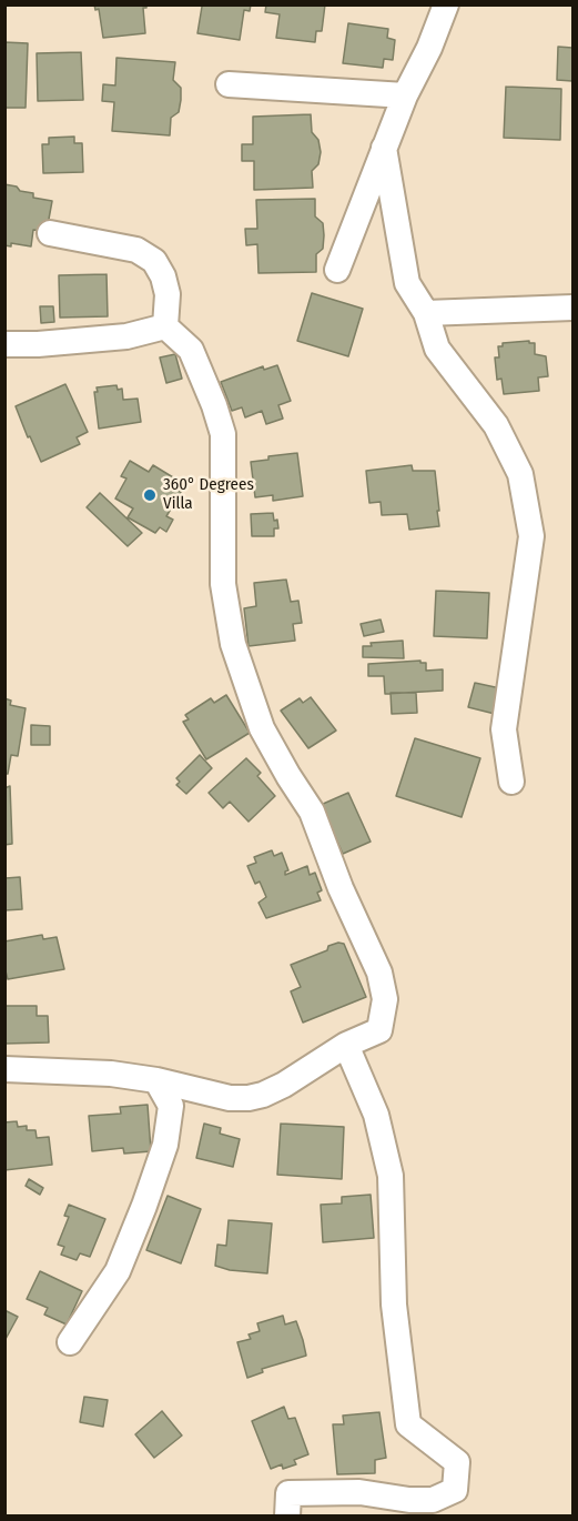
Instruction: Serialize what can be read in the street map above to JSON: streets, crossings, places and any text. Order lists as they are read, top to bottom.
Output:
{
  "places": ["360° Degrees Villa"]
}
